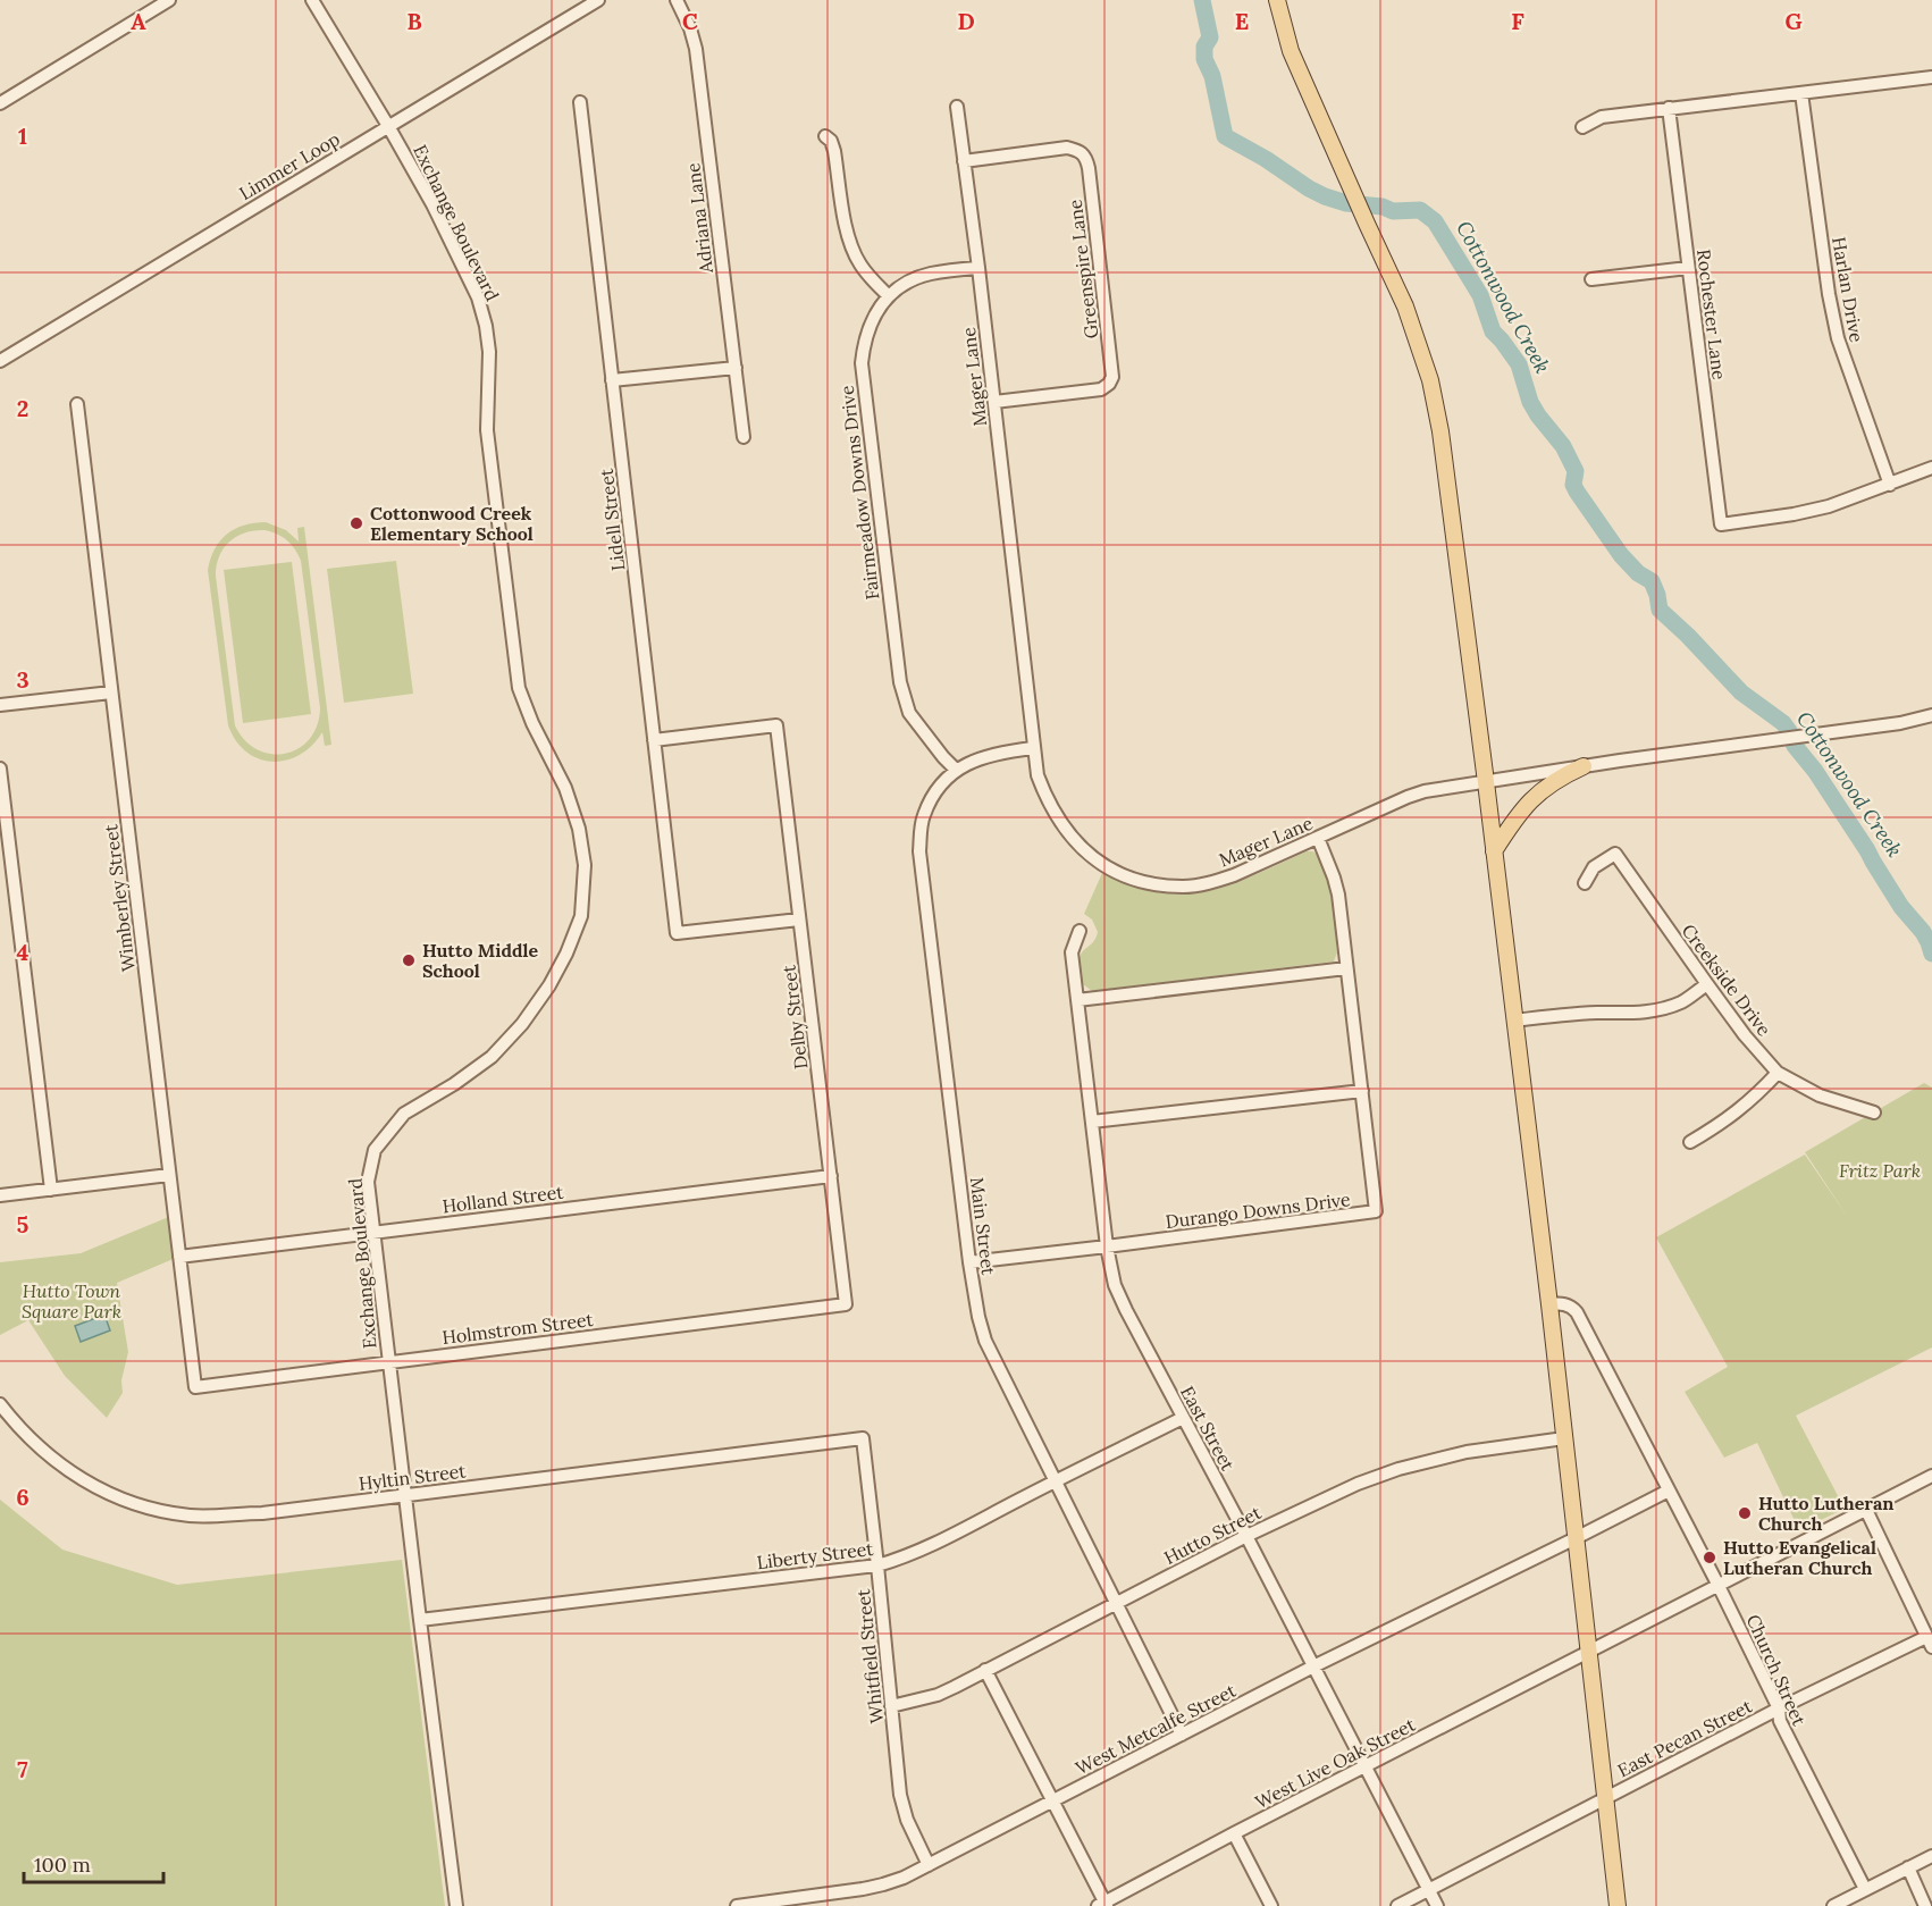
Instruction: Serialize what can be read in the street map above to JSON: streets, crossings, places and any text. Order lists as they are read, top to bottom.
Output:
{
  "streets": {
    "street": [
      "Limmer Loop",
      "Adriana Lane",
      "Exchange Boulevard",
      "Greenspire Lane",
      "Harlan Drive",
      "Rochester Lane",
      "Mager Lane",
      "Fairmeadow Downs Drive",
      "Lidell Street",
      "Wimberley Street",
      "Creekside Drive",
      "Delby Street",
      "Holland Street",
      "Durango Downs Drive",
      "Main Street",
      "Holmstrom Street",
      "East Street",
      "Hyltin Street",
      "Hutto Street",
      "Liberty Street",
      "Whitfield Street",
      "Church Street",
      "West Metcalfe Street",
      "East Pecan Street",
      "West Live Oak Street"
    ]
  },
  "crossings": [
    ["Limmer Loop", "Exchange Boulevard"],
    ["Exchange Boulevard", "Holland Street"],
    ["Exchange Boulevard", "Holmstrom Street"],
    ["Exchange Boulevard", "Hyltin Street"],
    ["Exchange Boulevard", "Liberty Street"],
    ["Greenspire Lane", "Mager Lane"],
    ["Harlan Drive", "Rochester Lane"],
    ["Mager Lane", "Fairmeadow Downs Drive"],
    ["Mager Lane", "Durango Downs Drive"],
    ["Mager Lane", "Main Street"],
    ["Fairmeadow Downs Drive", "Main Street"],
    ["Lidell Street", "Delby Street"],
    ["Wimberley Street", "Holland Street"],
    ["Wimberley Street", "Holmstrom Street"],
    ["Delby Street", "Holland Street"],
    ["Delby Street", "Holmstrom Street"],
    ["Durango Downs Drive", "Main Street"],
    ["Durango Downs Drive", "East Street"],
    ["Main Street", "Hutto Street"],
    ["Main Street", "Liberty Street"],
    ["Main Street", "West Metcalfe Street"],
    ["East Street", "Hutto Street"],
    ["East Street", "Liberty Street"],
    ["East Street", "West Metcalfe Street"],
    ["East Street", "East Pecan Street"],
    ["East Street", "West Live Oak Street"],
    ["Hyltin Street", "Whitfield Street"],
    ["Hutto Street", "Whitfield Street"],
    ["Liberty Street", "Whitfield Street"],
    ["Whitfield Street", "West Metcalfe Street"],
    ["Church Street", "West Metcalfe Street"],
    ["Church Street", "East Pecan Street"],
    ["Church Street", "West Live Oak Street"]
  ],
  "water": ["Cottonwood Creek"],
  "parks": ["Fritz Park", "Hutto Town Square Park"],
  "places": [
    "Cottonwood Creek Elementary School",
    "Hutto Middle School",
    "Hutto Lutheran Church",
    "Hutto Evangelical Lutheran Church"
  ],
  "scale_bar": "100 m",
  "grid": {
    "columns": [
      "A",
      "B",
      "C",
      "D",
      "E",
      "F",
      "G"
    ],
    "rows": [
      "1",
      "2",
      "3",
      "4",
      "5",
      "6",
      "7"
    ]
  }
}
